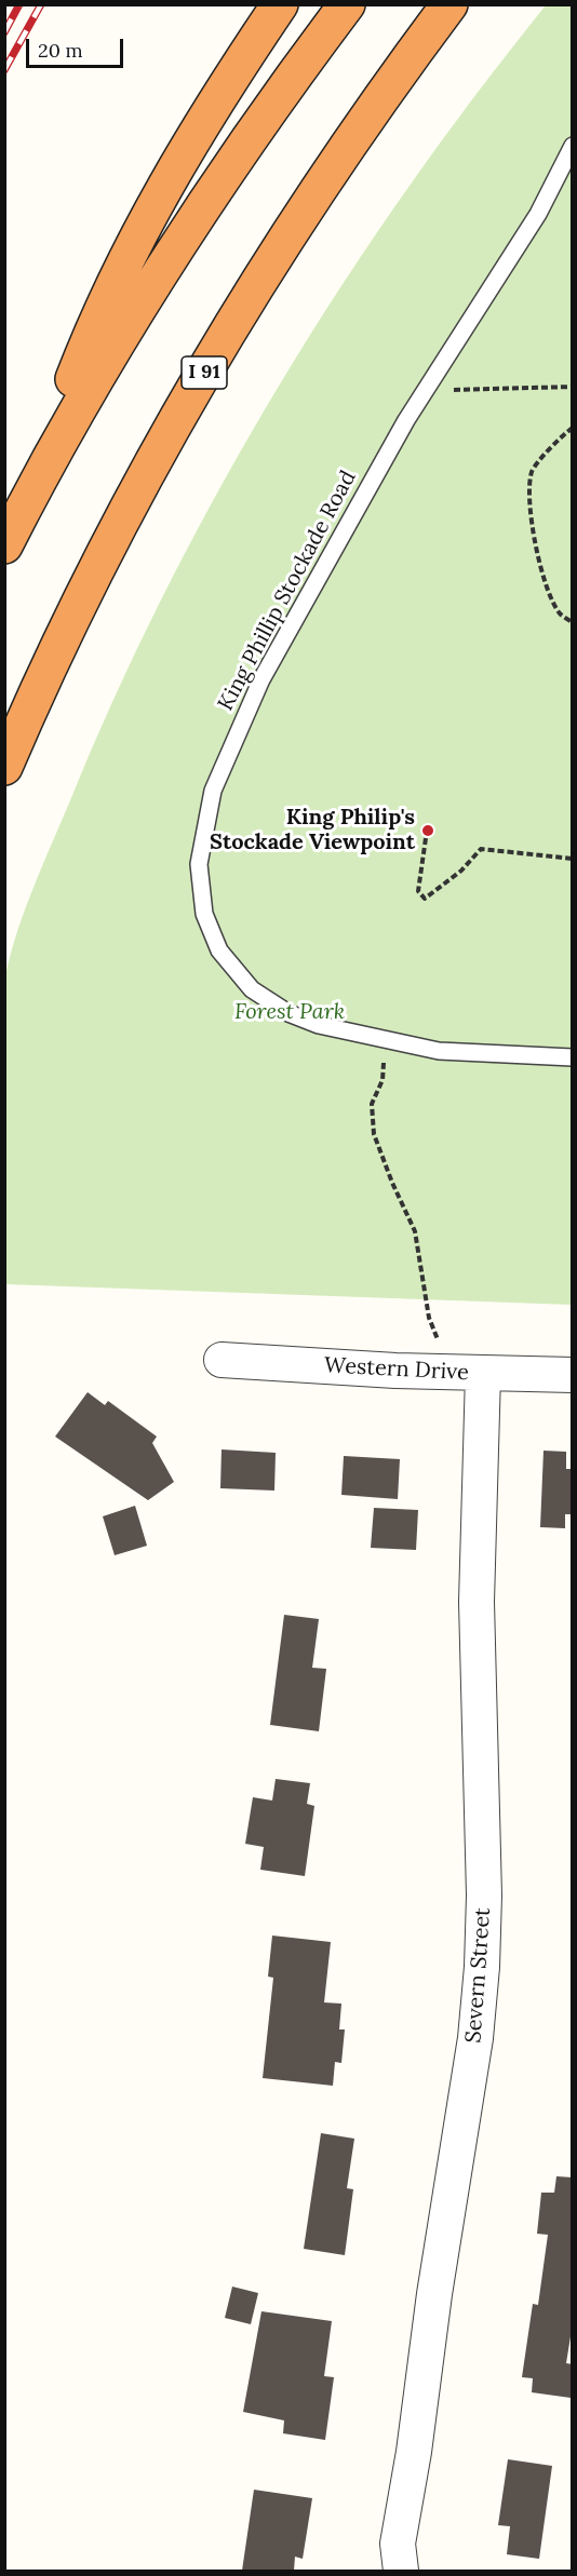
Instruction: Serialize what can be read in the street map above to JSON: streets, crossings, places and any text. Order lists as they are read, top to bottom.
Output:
{
  "streets": {
    "highway": ["I 91"],
    "street": ["Western Drive", "Severn Street"],
    "lane": ["King Phillip Stockade Road"]
  },
  "crossings": [
    ["Western Drive", "Severn Street"]
  ],
  "parks": ["Forest Park"],
  "places": ["King Philip's Stockade Viewpoint"],
  "scale_bar": "20 m"
}
